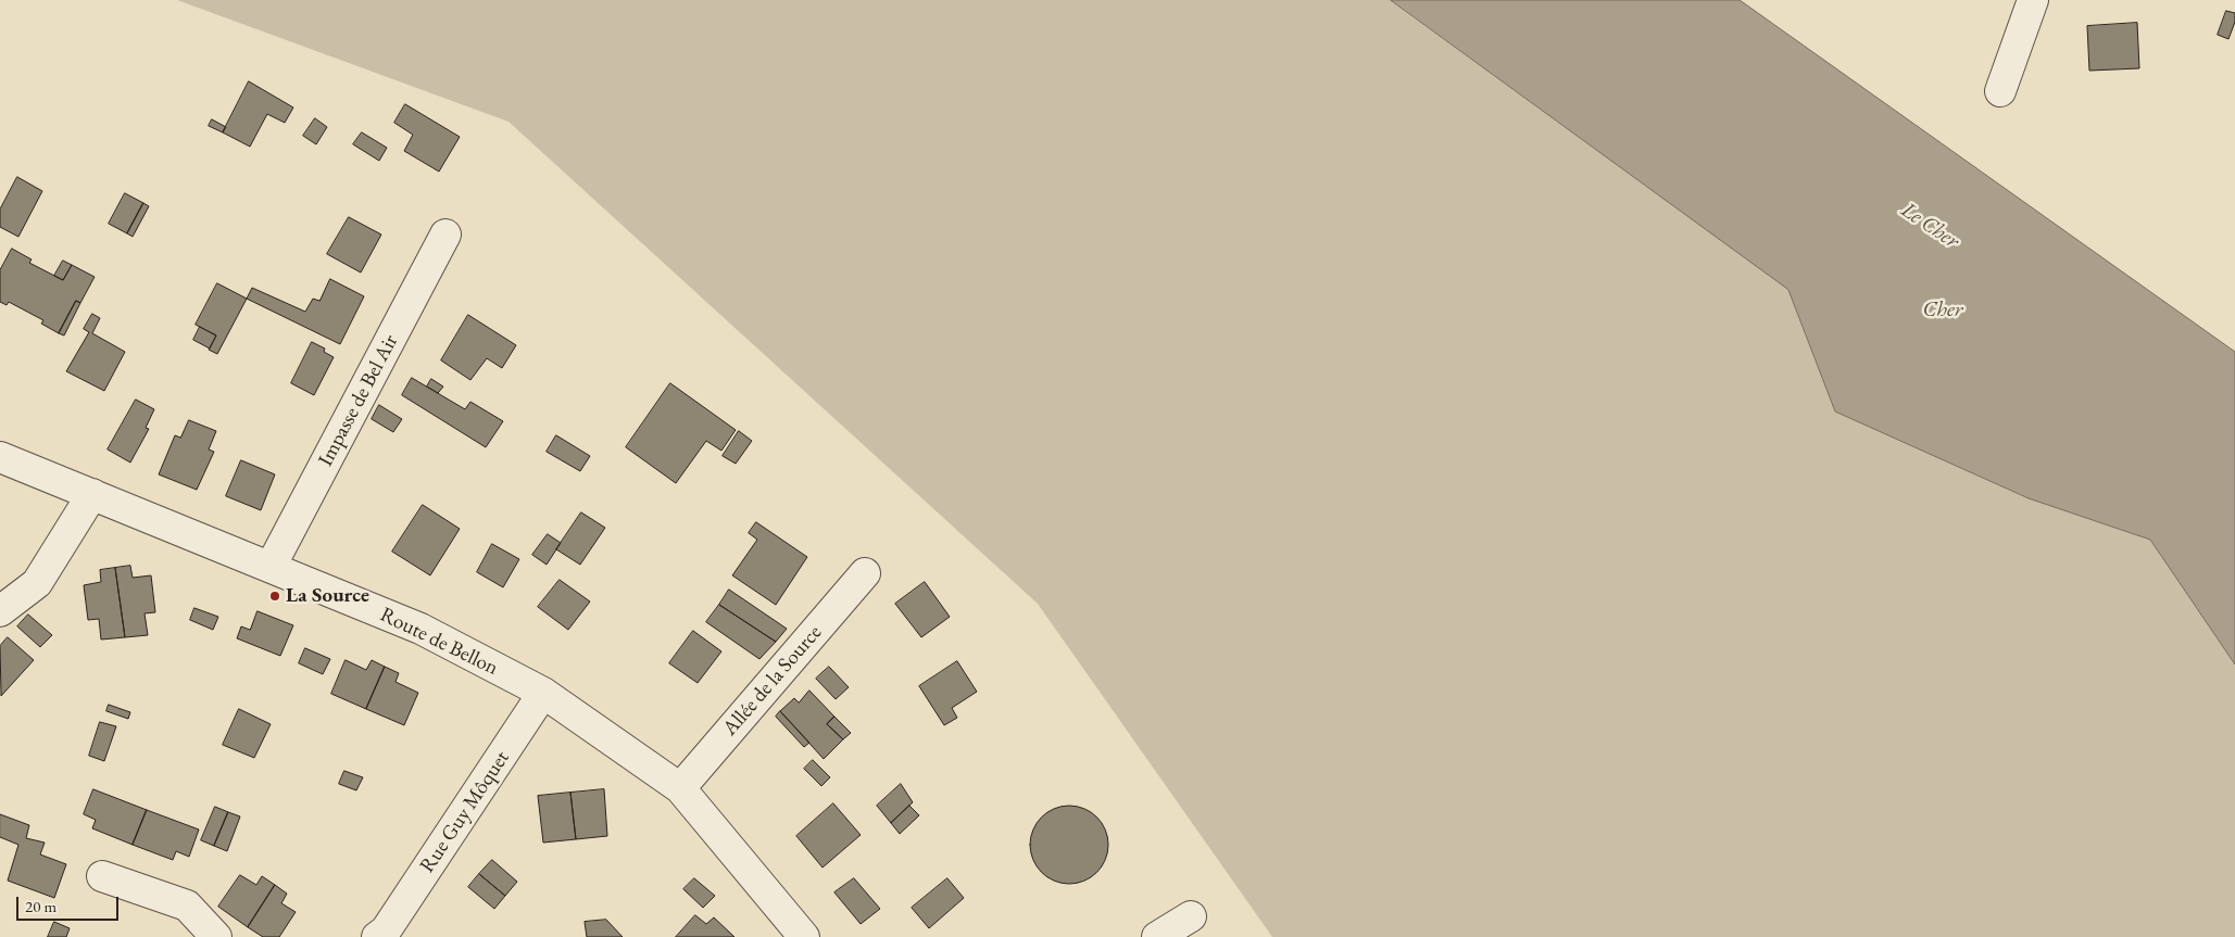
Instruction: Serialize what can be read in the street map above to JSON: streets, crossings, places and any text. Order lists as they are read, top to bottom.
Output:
{
  "streets": {
    "street": [
      "Impasse de Bel Air",
      "Route de Bellon",
      "Allée de la Source",
      "Rue Guy Môquet"
    ]
  },
  "crossings": [
    ["Impasse de Bel Air", "Route de Bellon"],
    ["Route de Bellon", "Allée de la Source"],
    ["Route de Bellon", "Rue Guy Môquet"]
  ],
  "water": ["Le Cher", "Cher"],
  "places": ["La Source"],
  "scale_bar": "20 m"
}
